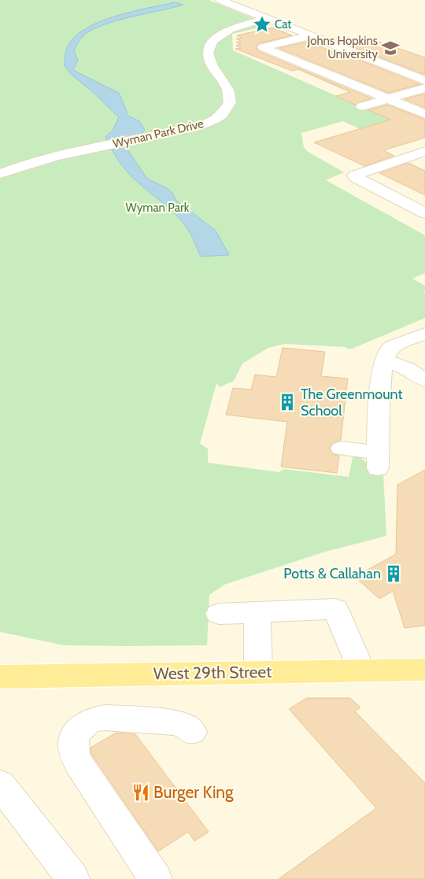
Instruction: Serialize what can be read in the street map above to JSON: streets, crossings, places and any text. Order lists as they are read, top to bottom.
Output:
{
  "streets": {
    "main road": ["West 29th Street"],
    "street": ["Wyman Park Drive"]
  },
  "parks": ["Wyman Park"],
  "places": {
    "place": ["Cat"],
    "school or university": ["Johns Hopkins University"],
    "building": ["The Greenmount School", "Potts & Callahan"],
    "restaurant": ["Burger King"]
  }
}
